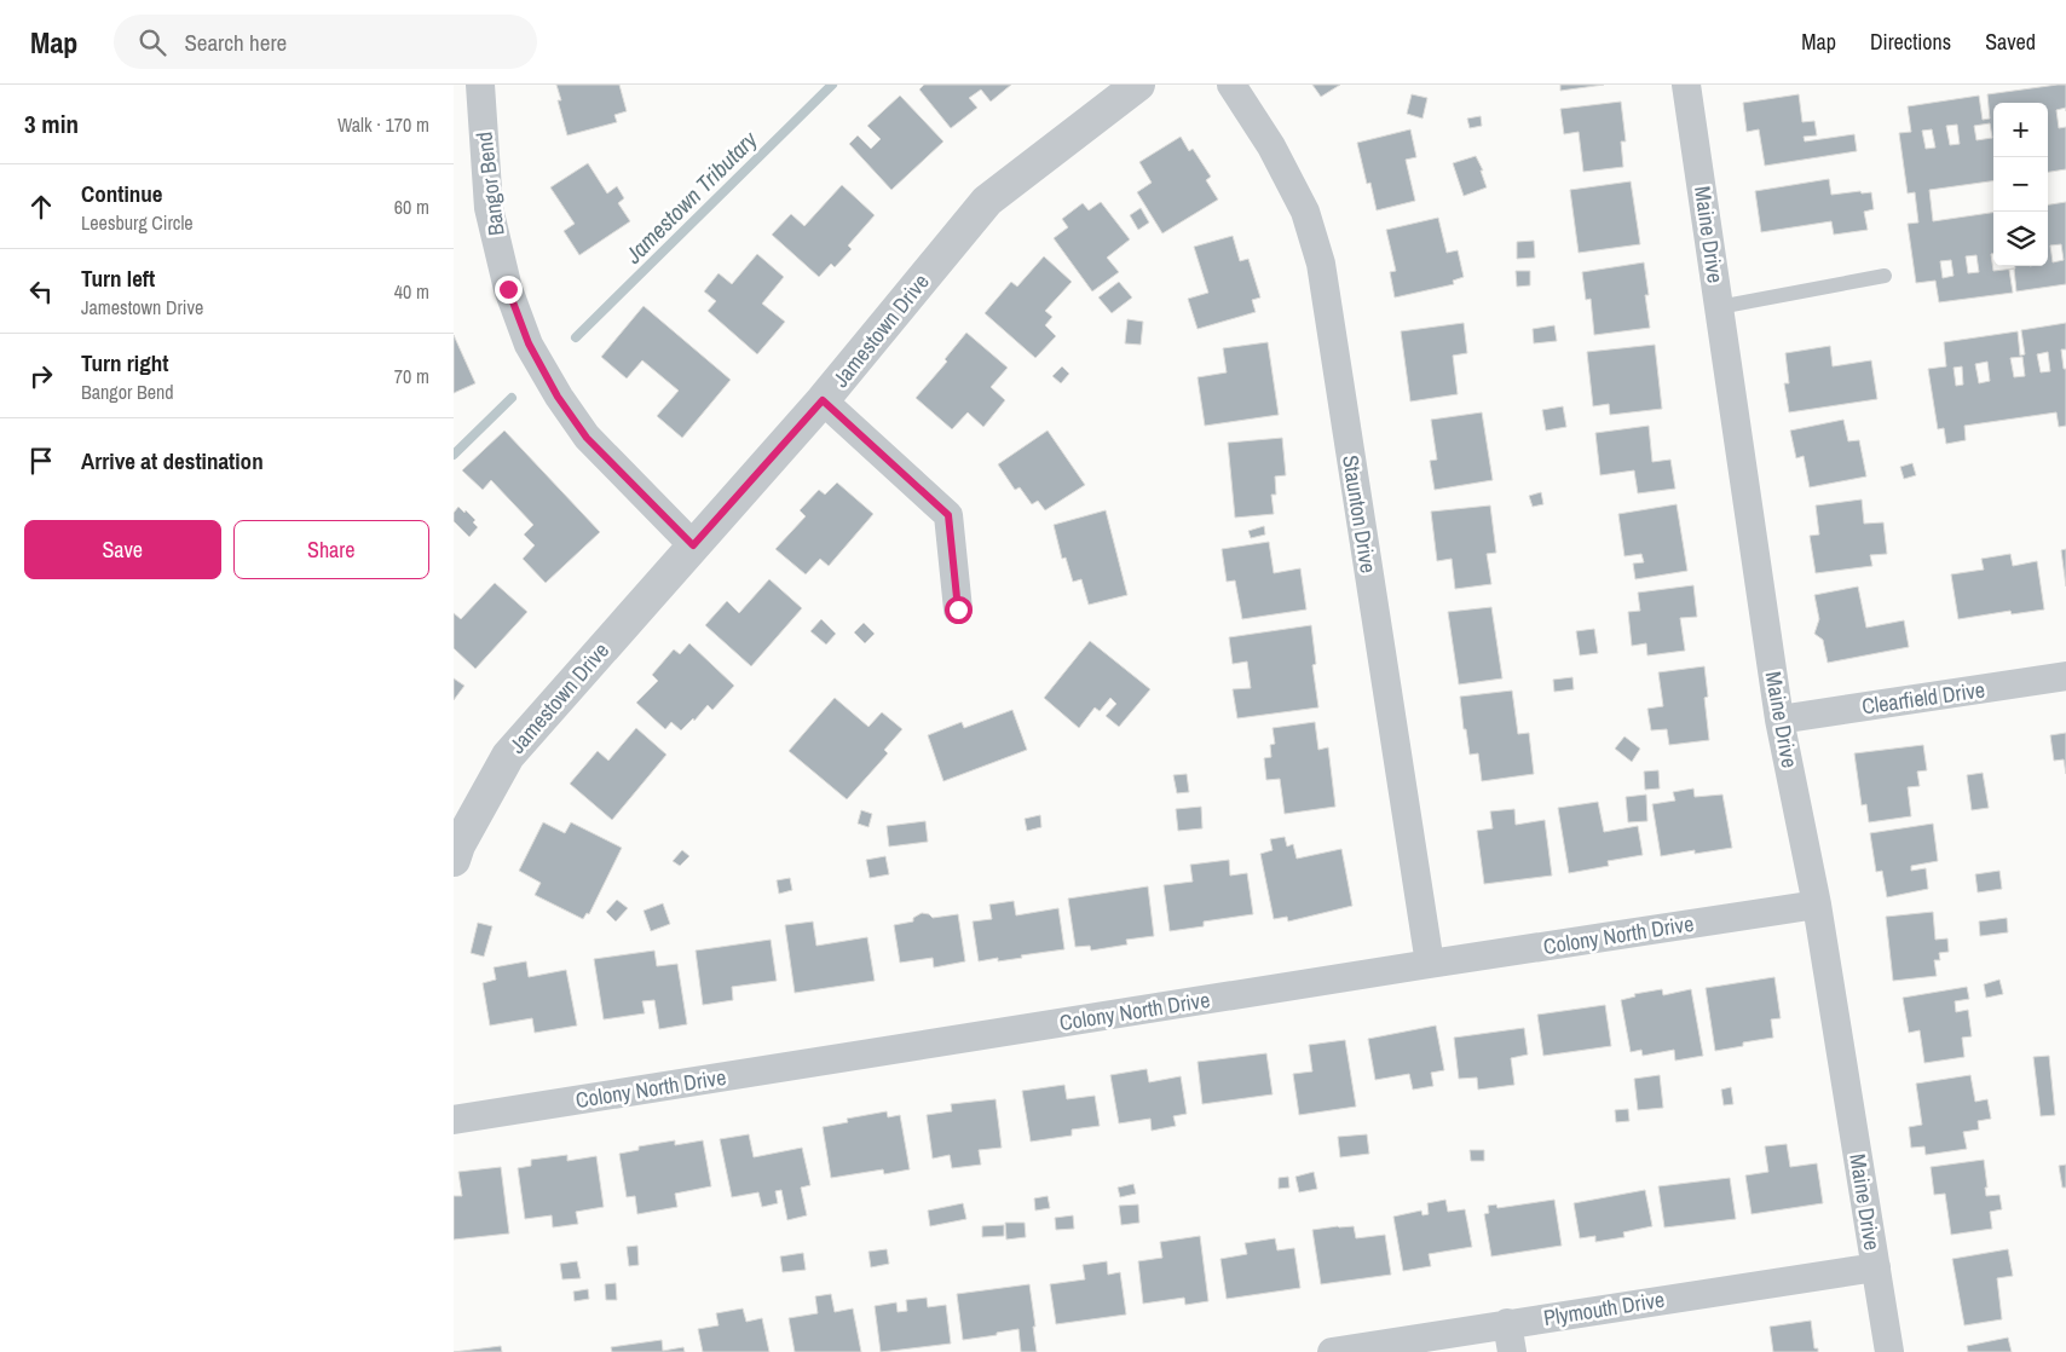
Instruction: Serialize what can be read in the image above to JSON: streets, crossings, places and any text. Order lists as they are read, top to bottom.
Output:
{
  "streets": {
    "street": [
      "Bangor Bend",
      "Maine Drive",
      "Jamestown Drive",
      "Staunton Drive",
      "Clearfield Drive",
      "Colony North Drive",
      "Plymouth Drive"
    ]
  },
  "crossings": [
    ["Bangor Bend", "Jamestown Drive"],
    ["Maine Drive", "Clearfield Drive"],
    ["Maine Drive", "Colony North Drive"],
    ["Maine Drive", "Plymouth Drive"],
    ["Staunton Drive", "Colony North Drive"]
  ],
  "water": ["Jamestown Tributary"],
  "page": {
    "header": "Map",
    "search": "Search here",
    "nav": ["Map", "Directions", "Saved"],
    "heading": ["3 min", "Walk · 170 m"],
    "map_buttons": ["+", "−"],
    "list": [
      ["Continue", "Leesburg Circle", "60 m"],
      ["Turn left", "Jamestown Drive", "40 m"],
      ["Turn right", "Bangor Bend", "70 m"],
      "Arrive at destination"
    ],
    "buttons": ["Save", "Share"]
  }
}
